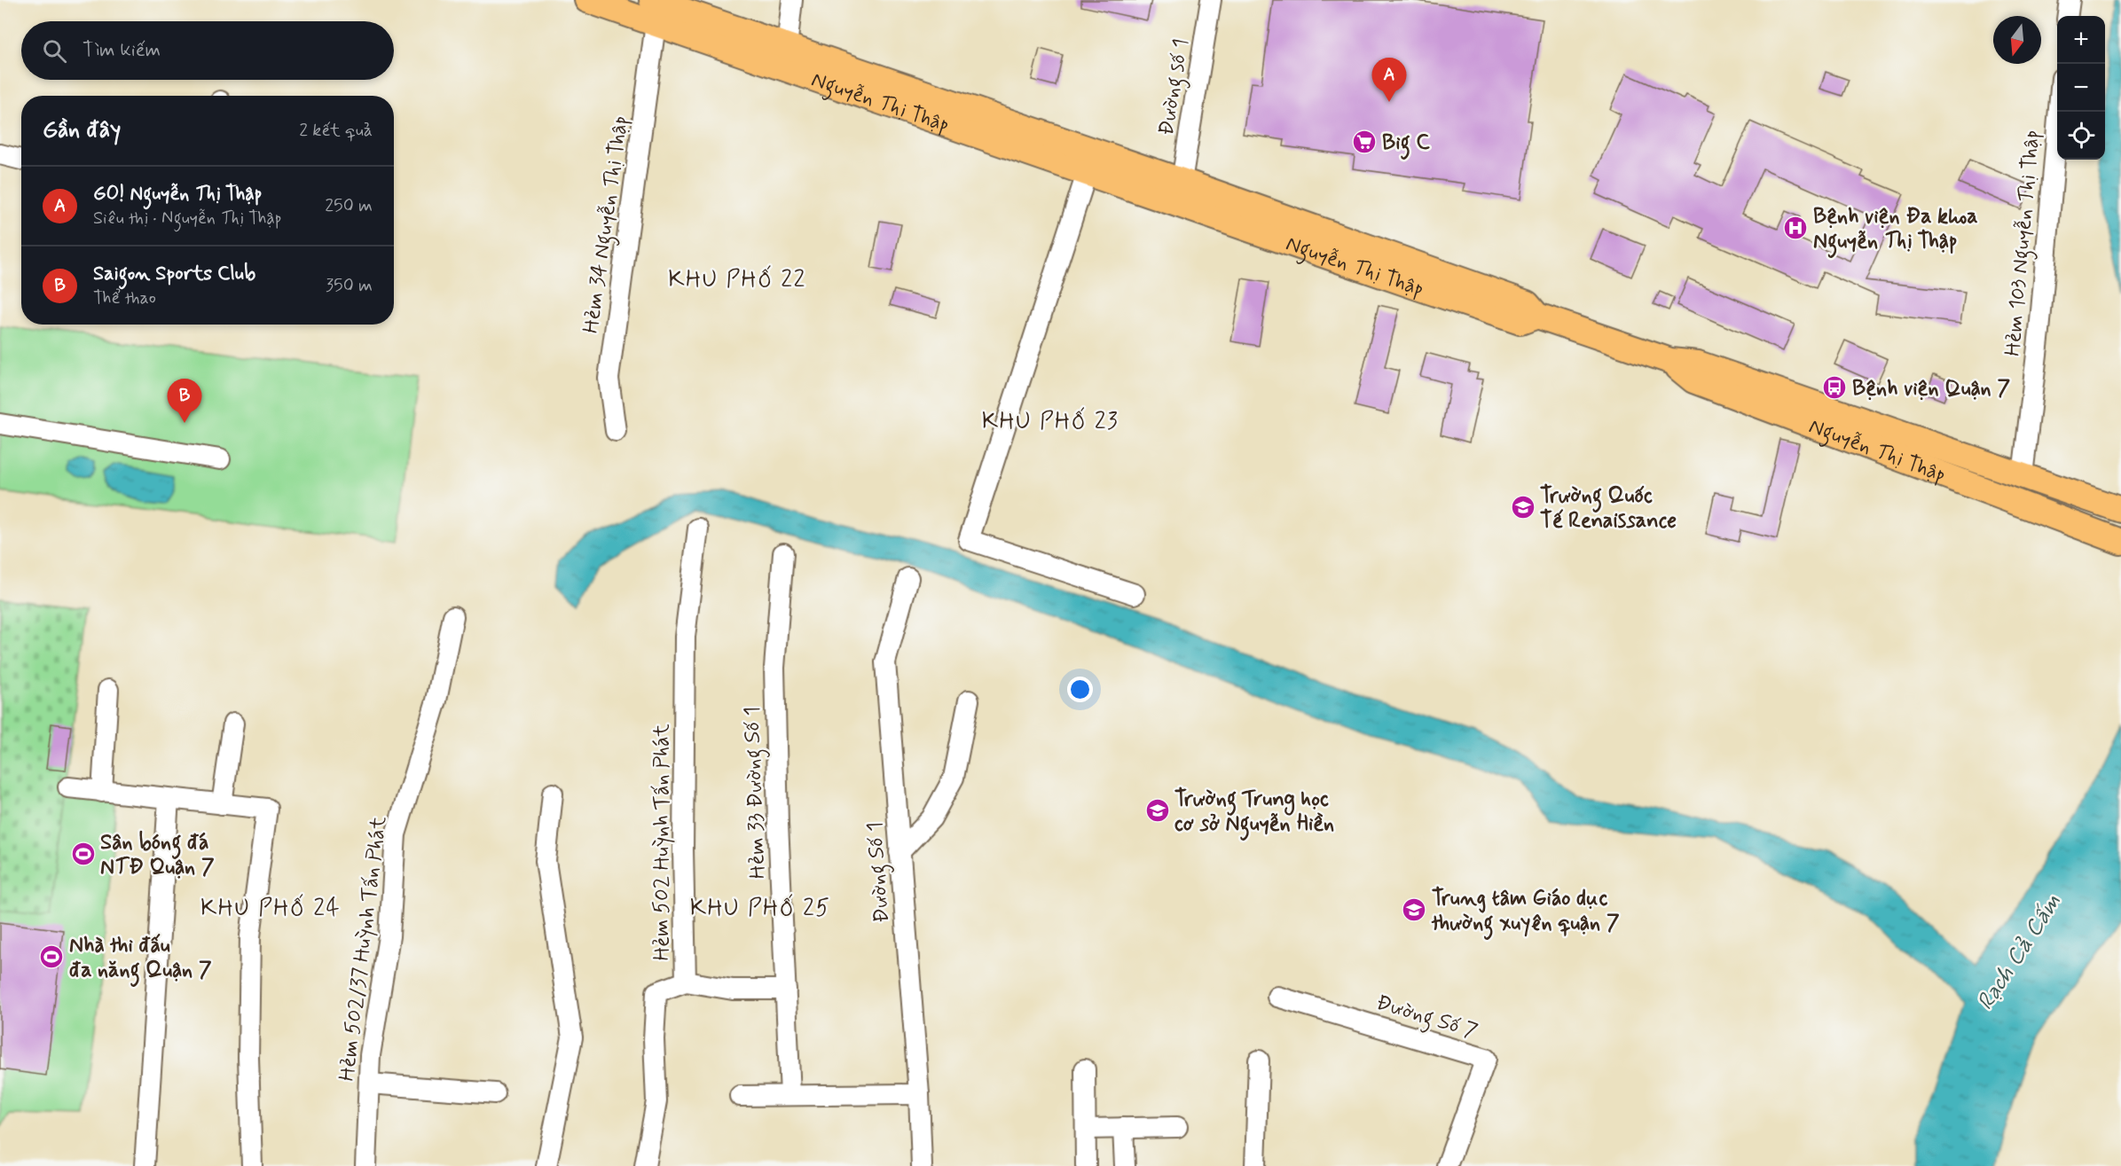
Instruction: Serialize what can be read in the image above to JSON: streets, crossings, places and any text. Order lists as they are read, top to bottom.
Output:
{
  "streets": {
    "main road": ["Nguyễn Thị Thập"],
    "street": [
      "Đường số 1",
      "Hẻm 34 Nguyễn Thị Thập",
      "Hẻm 103 Nguyễn Thị Thập",
      "Hẻm 33 Đường Số 1",
      "Hẻm 502 Huỳnh Tấn Phát",
      "Đường Số 1",
      "Hẻm 502/37 Huỳnh Tấn Phát",
      "Đường Số 7"
    ]
  },
  "crossings": [
    ["Đường số 1", "Nguyễn Thị Thập"],
    ["Nguyễn Thị Thập", "Hẻm 34 Nguyễn Thị Thập"],
    ["Nguyễn Thị Thập", "Hẻm 103 Nguyễn Thị Thập"]
  ],
  "districts": [
    "KHU PHỐ 22",
    "KHU PHỐ 23",
    "KHU PHỐ 24",
    "KHU PHỐ 25"
  ],
  "water": ["Rạch Cả Cấm"],
  "places": {
    "supermarket": ["Big C"],
    "hospital": ["Bệnh viện Đa khoa Nguyễn Thị Thập"],
    "bus stop": ["Bệnh viện Quận 7"],
    "school or university": ["Trường Quốc Tế Renaissance", "Trường Trung học cơ sở Nguyễn Hiền", "Trung tâm Giáo dục thường xuyên quận 7"],
    "sports": ["Sân bóng đá NTĐ Quận 7", "Nhà thi đấu đa năng Quận 7"]
  },
  "north": "bottom",
  "page": {
    "map_buttons": ["+", "−"],
    "search": "Tìm kiếm",
    "pins": ["A", "B"],
    "heading": ["Gần đây", "2 kết quả"],
    "list": [
      {
        "mark": "A",
        "name": "GO! Nguyễn Thị Thập",
        "note": "Siêu thị · Nguyễn Thị Thập",
        "value": "250 m"
      },
      {
        "mark": "B",
        "name": "Saigon Sports Club",
        "note": "Thể thao",
        "value": "350 m"
      }
    ]
  }
}
